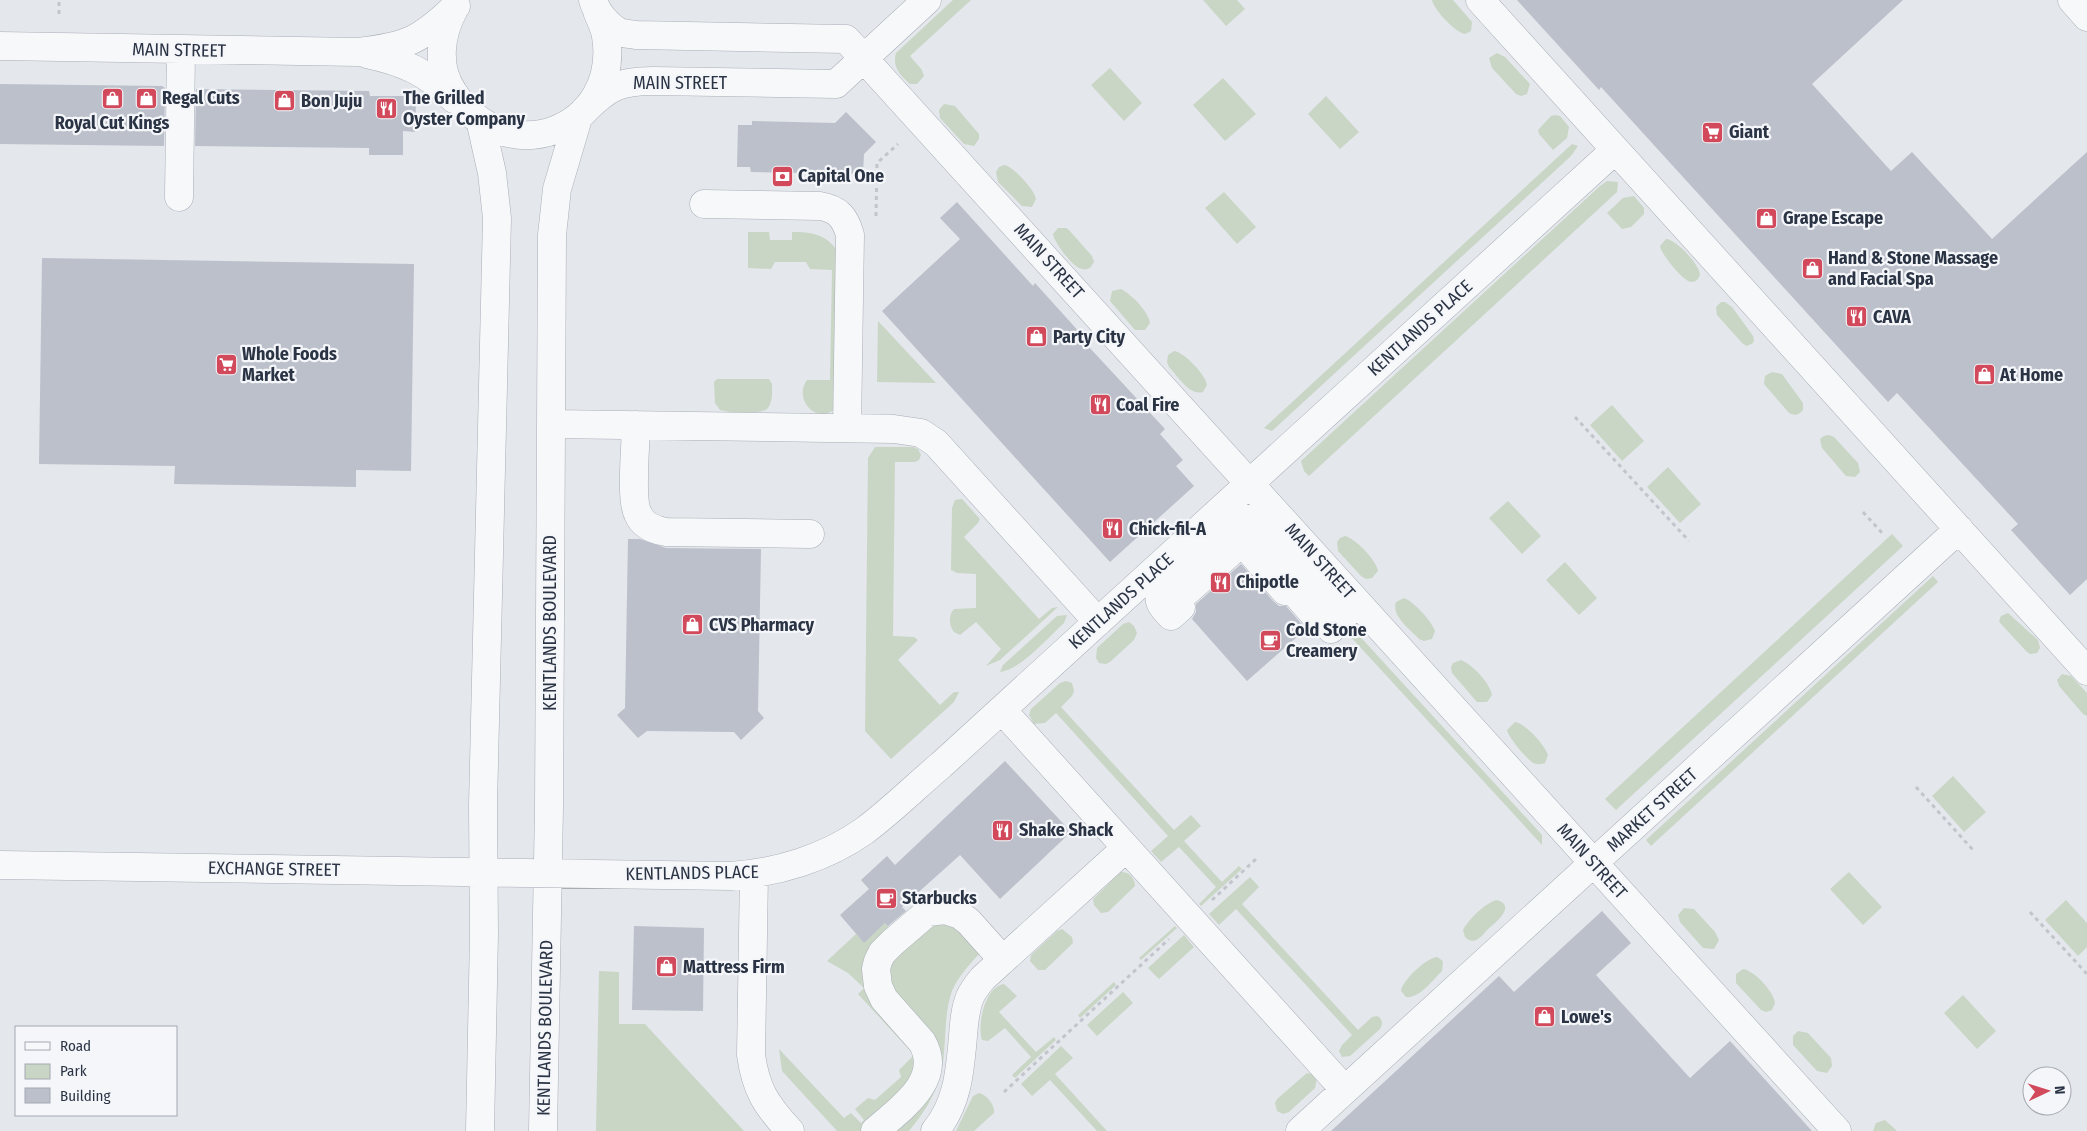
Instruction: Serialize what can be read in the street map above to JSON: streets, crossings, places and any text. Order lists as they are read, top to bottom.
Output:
{
  "streets": {
    "street": [
      "MAIN STREET",
      "KENTLANDS PLACE",
      "KENTLANDS BOULEVARD",
      "MARKET STREET",
      "EXCHANGE STREET"
    ]
  },
  "crossings": [
    ["MAIN STREET", "KENTLANDS PLACE"],
    ["MAIN STREET", "KENTLANDS BOULEVARD"],
    ["MAIN STREET", "MARKET STREET"],
    ["KENTLANDS PLACE", "KENTLANDS BOULEVARD"],
    ["KENTLANDS PLACE", "EXCHANGE STREET"],
    ["KENTLANDS BOULEVARD", "EXCHANGE STREET"]
  ],
  "places": {
    "shop": [
      "Royal Cut Kings",
      "Regal Cuts",
      "Bon Juju",
      "Grape Escape",
      "Hand & Stone Massage and Facial Spa",
      "Party City",
      "At Home",
      "CVS Pharmacy",
      "Mattress Firm",
      "Lowe's"
    ],
    "restaurant": [
      "The Grilled Oyster Company",
      "CAVA",
      "Coal Fire",
      "Chick-fil-A",
      "Chipotle",
      "Shake Shack"
    ],
    "supermarket": ["Giant", "Whole Foods Market"],
    "bank": ["Capital One"],
    "cafe": ["Cold Stone Creamery", "Starbucks"]
  },
  "legend": ["Road", "Park", "Building"],
  "north": "right"
}
